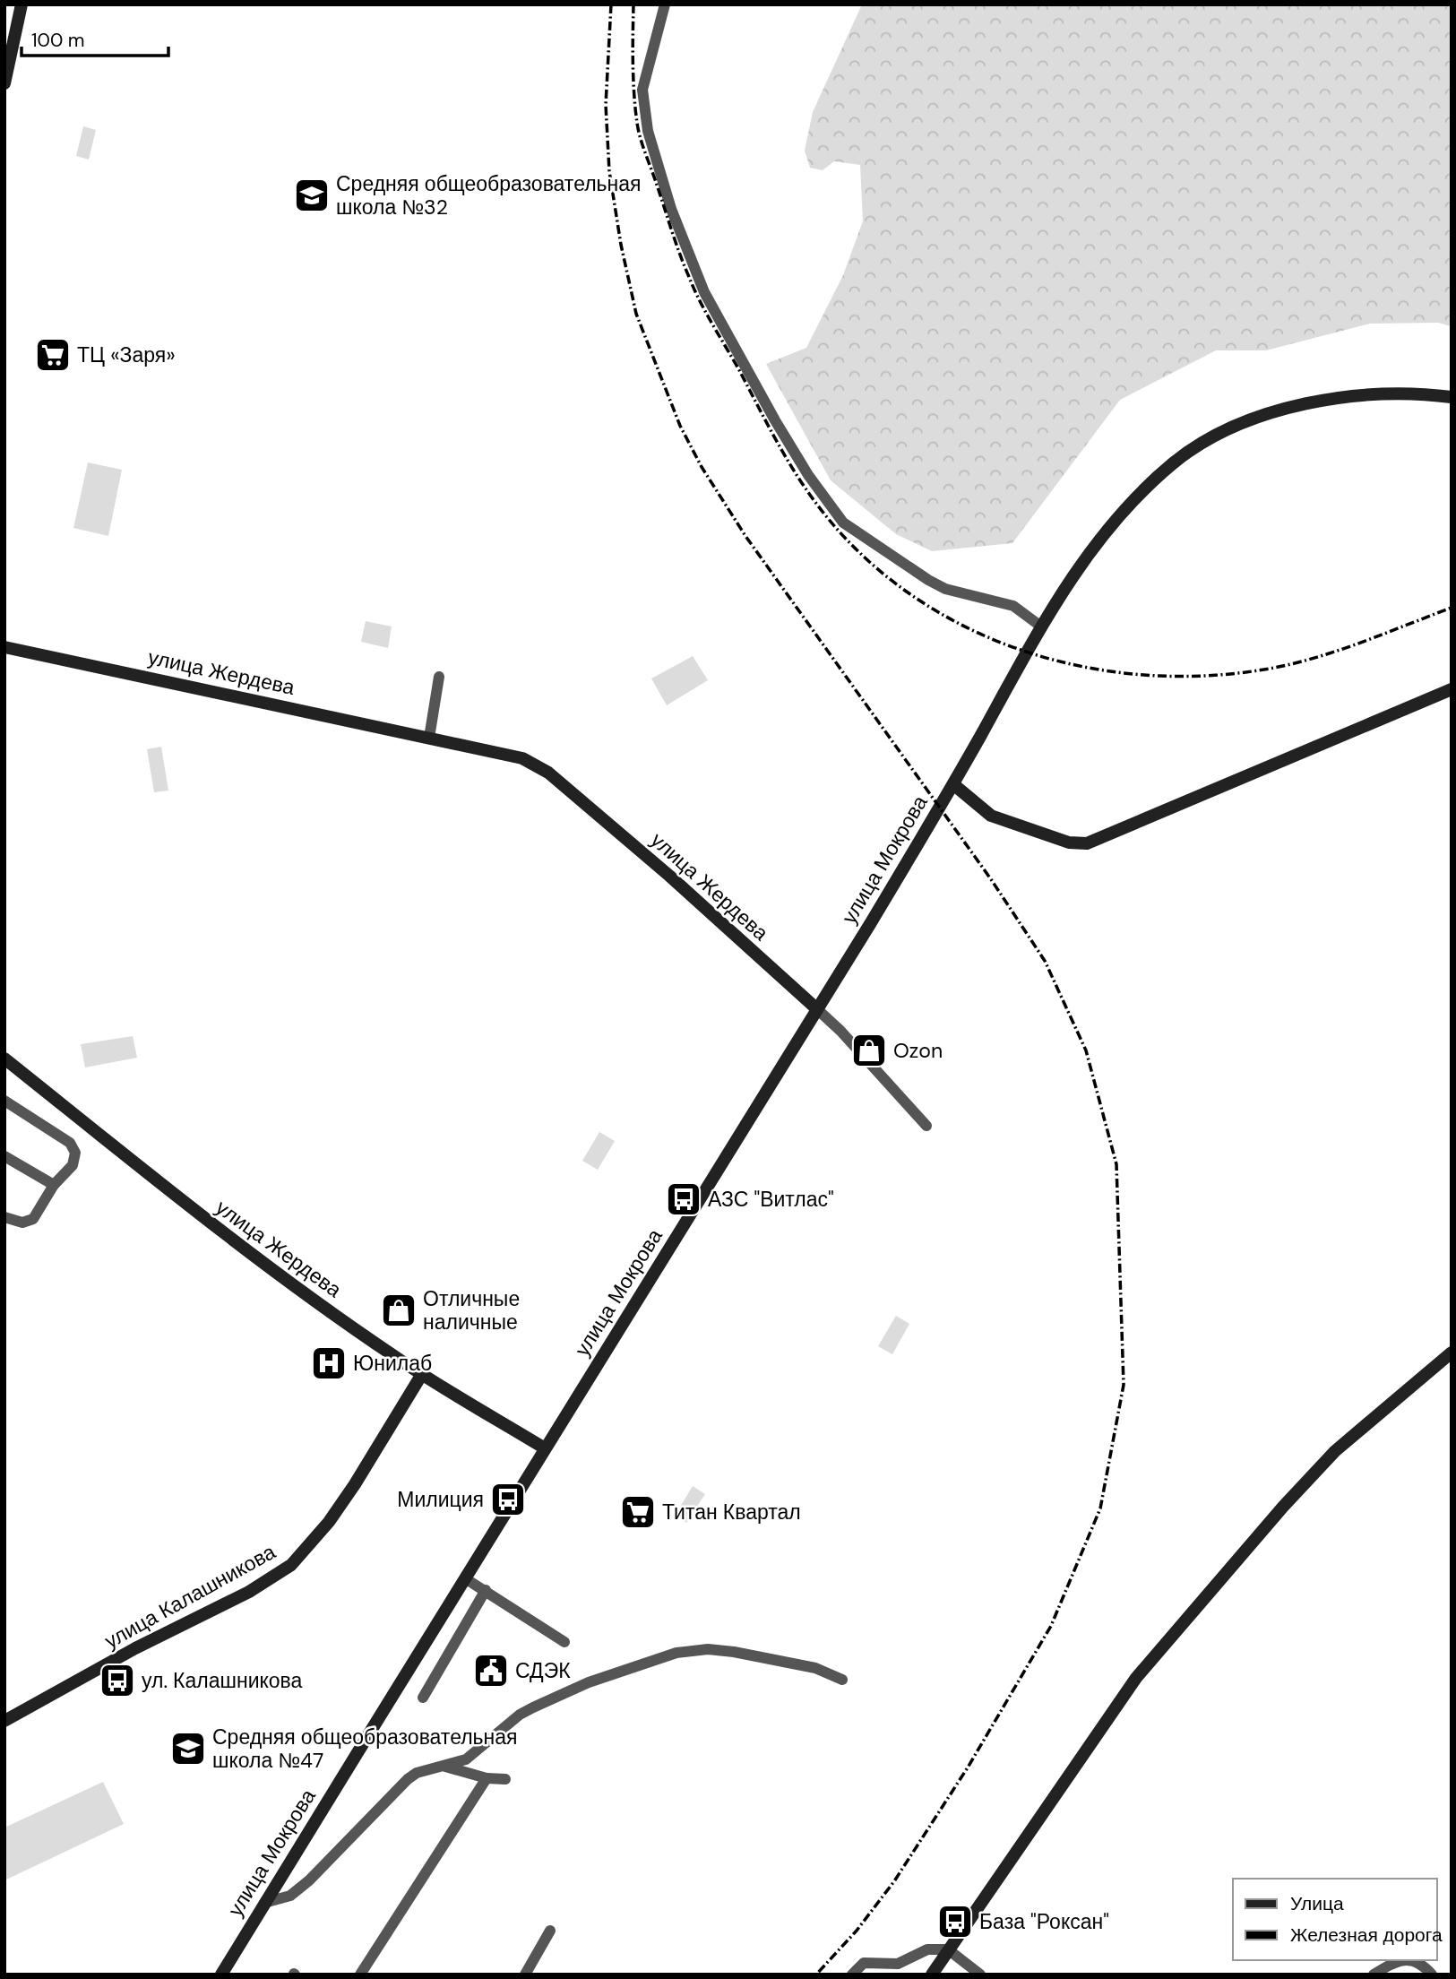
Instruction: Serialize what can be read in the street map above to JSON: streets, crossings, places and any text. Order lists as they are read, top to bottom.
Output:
{
  "streets": {
    "main road": ["улица Жердева", "улица Мокрова", "улица Калашникова"]
  },
  "crossings": [
    ["улица Жердева", "улица Мокрова"],
    ["улица Жердева", "улица Калашникова"]
  ],
  "places": {
    "school or university": ["Средняя общеобразовательная школа №32", "Средняя общеобразовательная школа №47"],
    "supermarket": ["ТЦ «Заря»", "Титан Квартал"],
    "shop": ["Ozon", "Отличные наличные"],
    "bus stop": [
      "АЗС \"Витлас\"",
      "Милиция",
      "ул. Калашникова",
      "База \"Роксан\""
    ],
    "hospital": ["Юнилаб"],
    "public building": ["СДЭК"]
  },
  "legend": ["Улица", "Железная дорога"],
  "scale_bar": "100 m"
}
